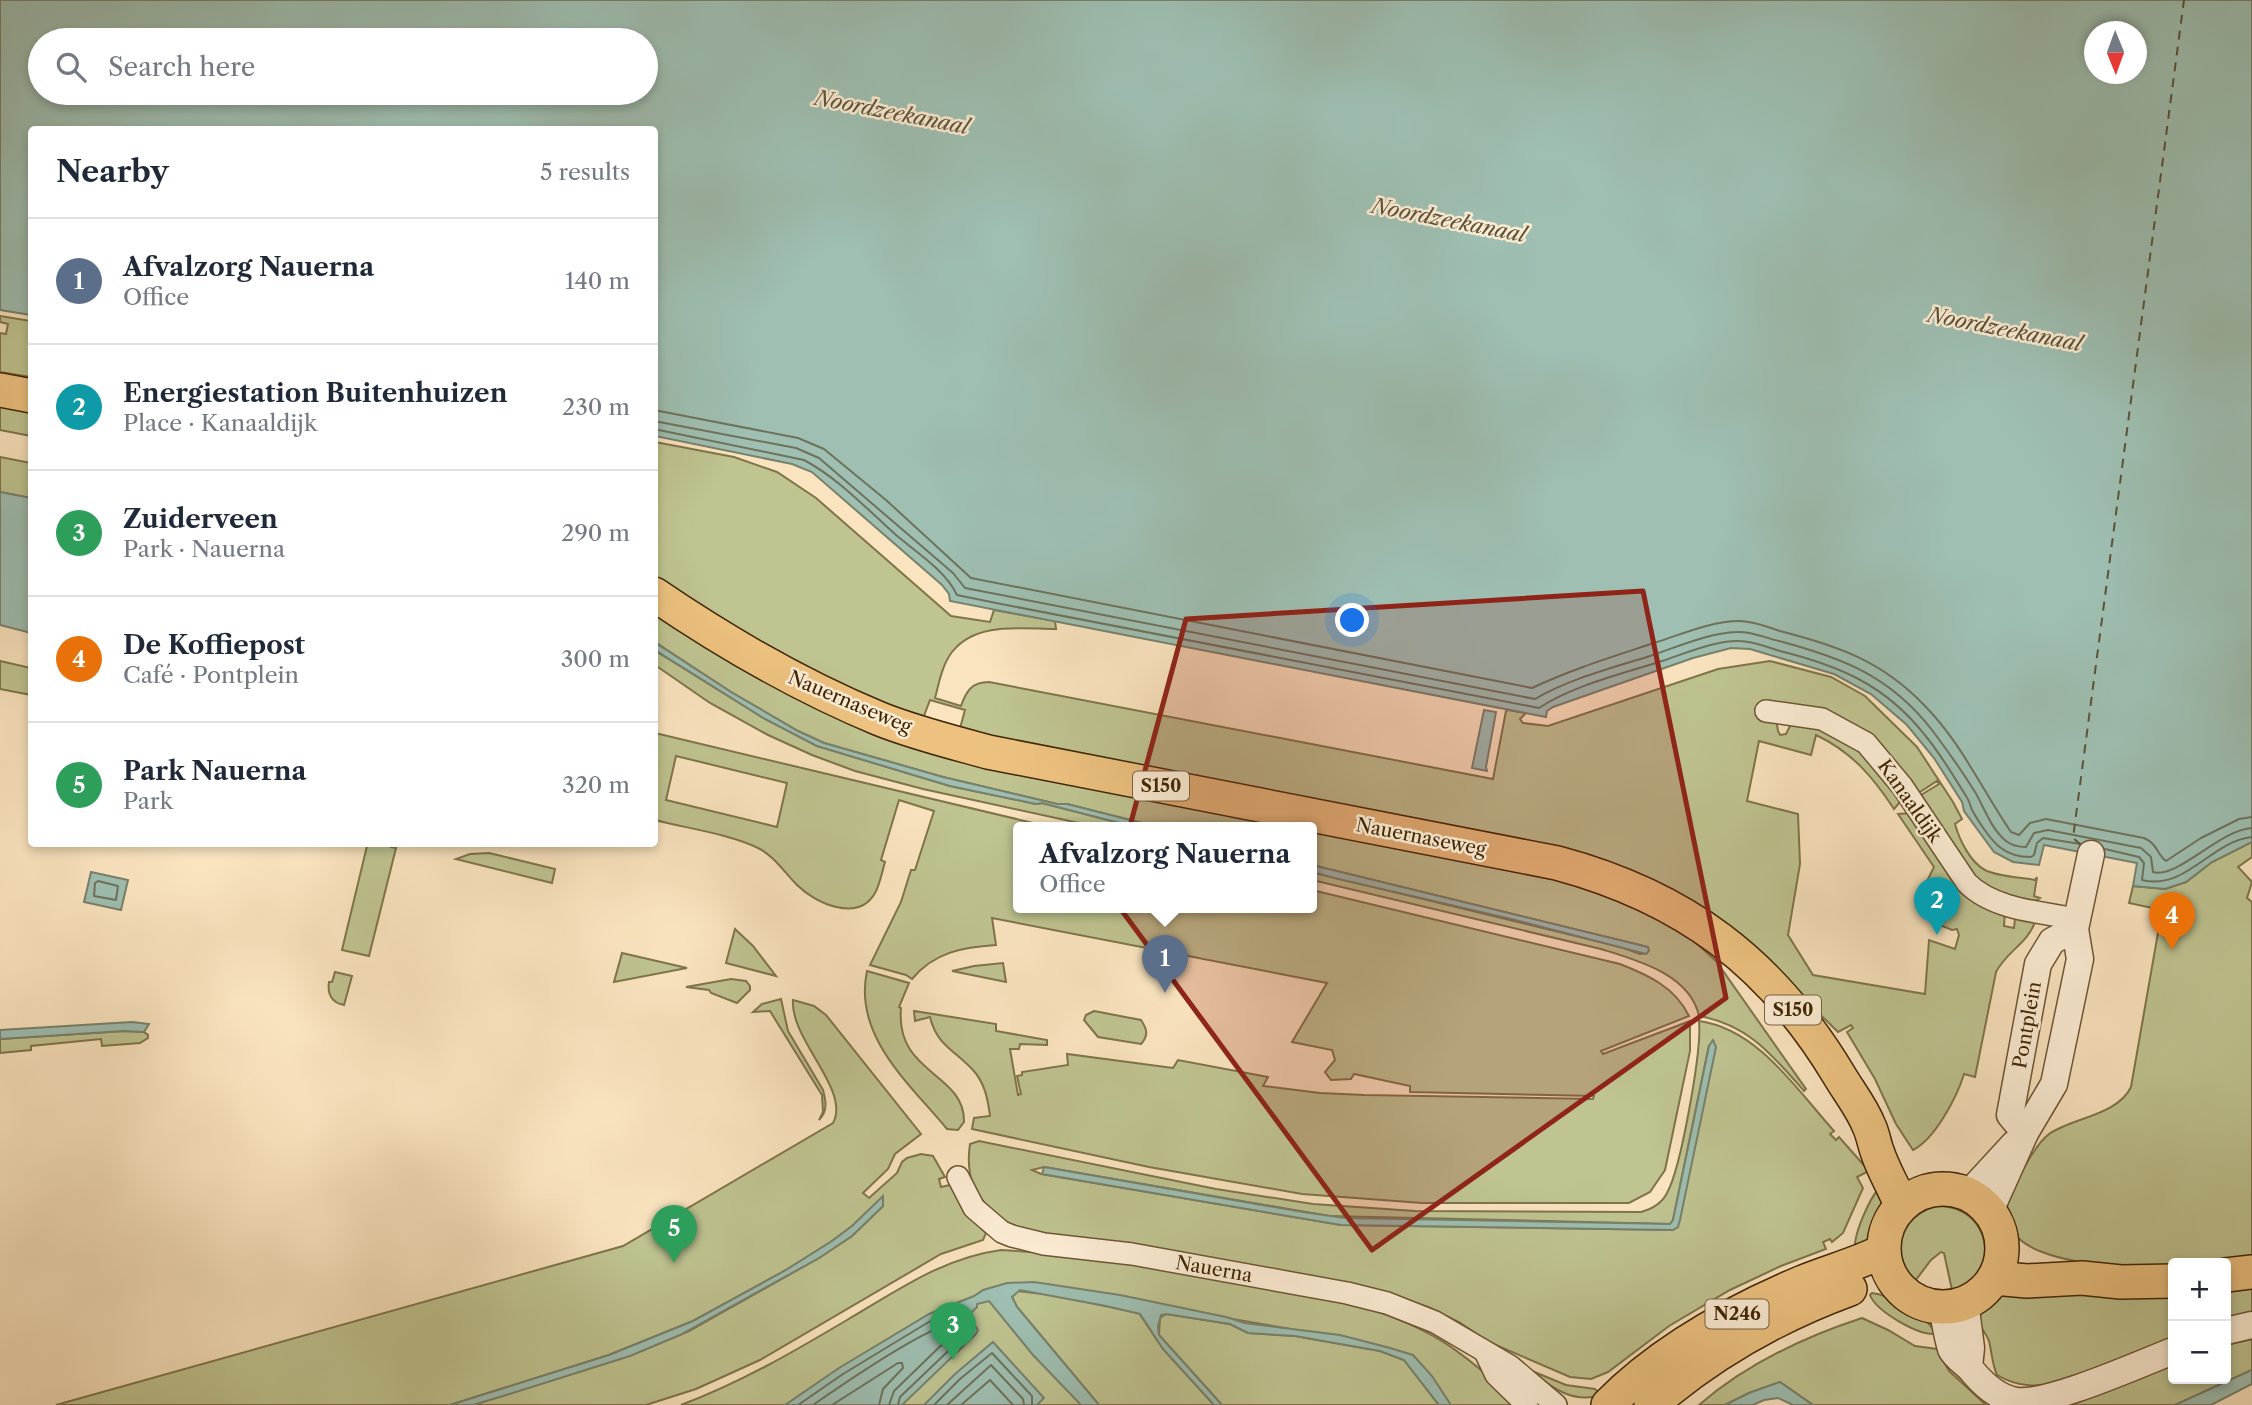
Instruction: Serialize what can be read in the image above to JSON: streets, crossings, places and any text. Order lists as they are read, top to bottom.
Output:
{
  "streets": {
    "main road": ["Nauernaseweg", "S150", "N246"],
    "street": ["Kanaaldijk", "Pontplein", "Nauerna"]
  },
  "crossings": [
    ["Nauernaseweg", "Pontplein"],
    ["Nauernaseweg", "N246"],
    ["Kanaaldijk", "Pontplein"],
    ["Pontplein", "N246"]
  ],
  "water": ["Noordzeekanaal"],
  "north": "bottom",
  "page": {
    "search": "Search here",
    "heading": ["Nearby", "5 results"],
    "list": [
      {
        "mark": "1",
        "name": "Afvalzorg Nauerna",
        "note": "Office",
        "value": "140 m"
      },
      {
        "mark": "2",
        "name": "Energiestation Buitenhuizen",
        "note": "Place · Kanaaldijk",
        "value": "230 m"
      },
      {
        "mark": "3",
        "name": "Zuiderveen",
        "note": "Park · Nauerna",
        "value": "290 m"
      },
      {
        "mark": "4",
        "name": "De Koffiepost",
        "note": "Café · Pontplein",
        "value": "300 m"
      },
      {
        "mark": "5",
        "name": "Park Nauerna",
        "note": "Park",
        "value": "320 m"
      }
    ],
    "popup": ["Afvalzorg Nauerna", "Office"],
    "pins": [
      "2",
      "4",
      "1",
      "5",
      "3"
    ],
    "map_buttons": ["+", "−"]
  }
}
